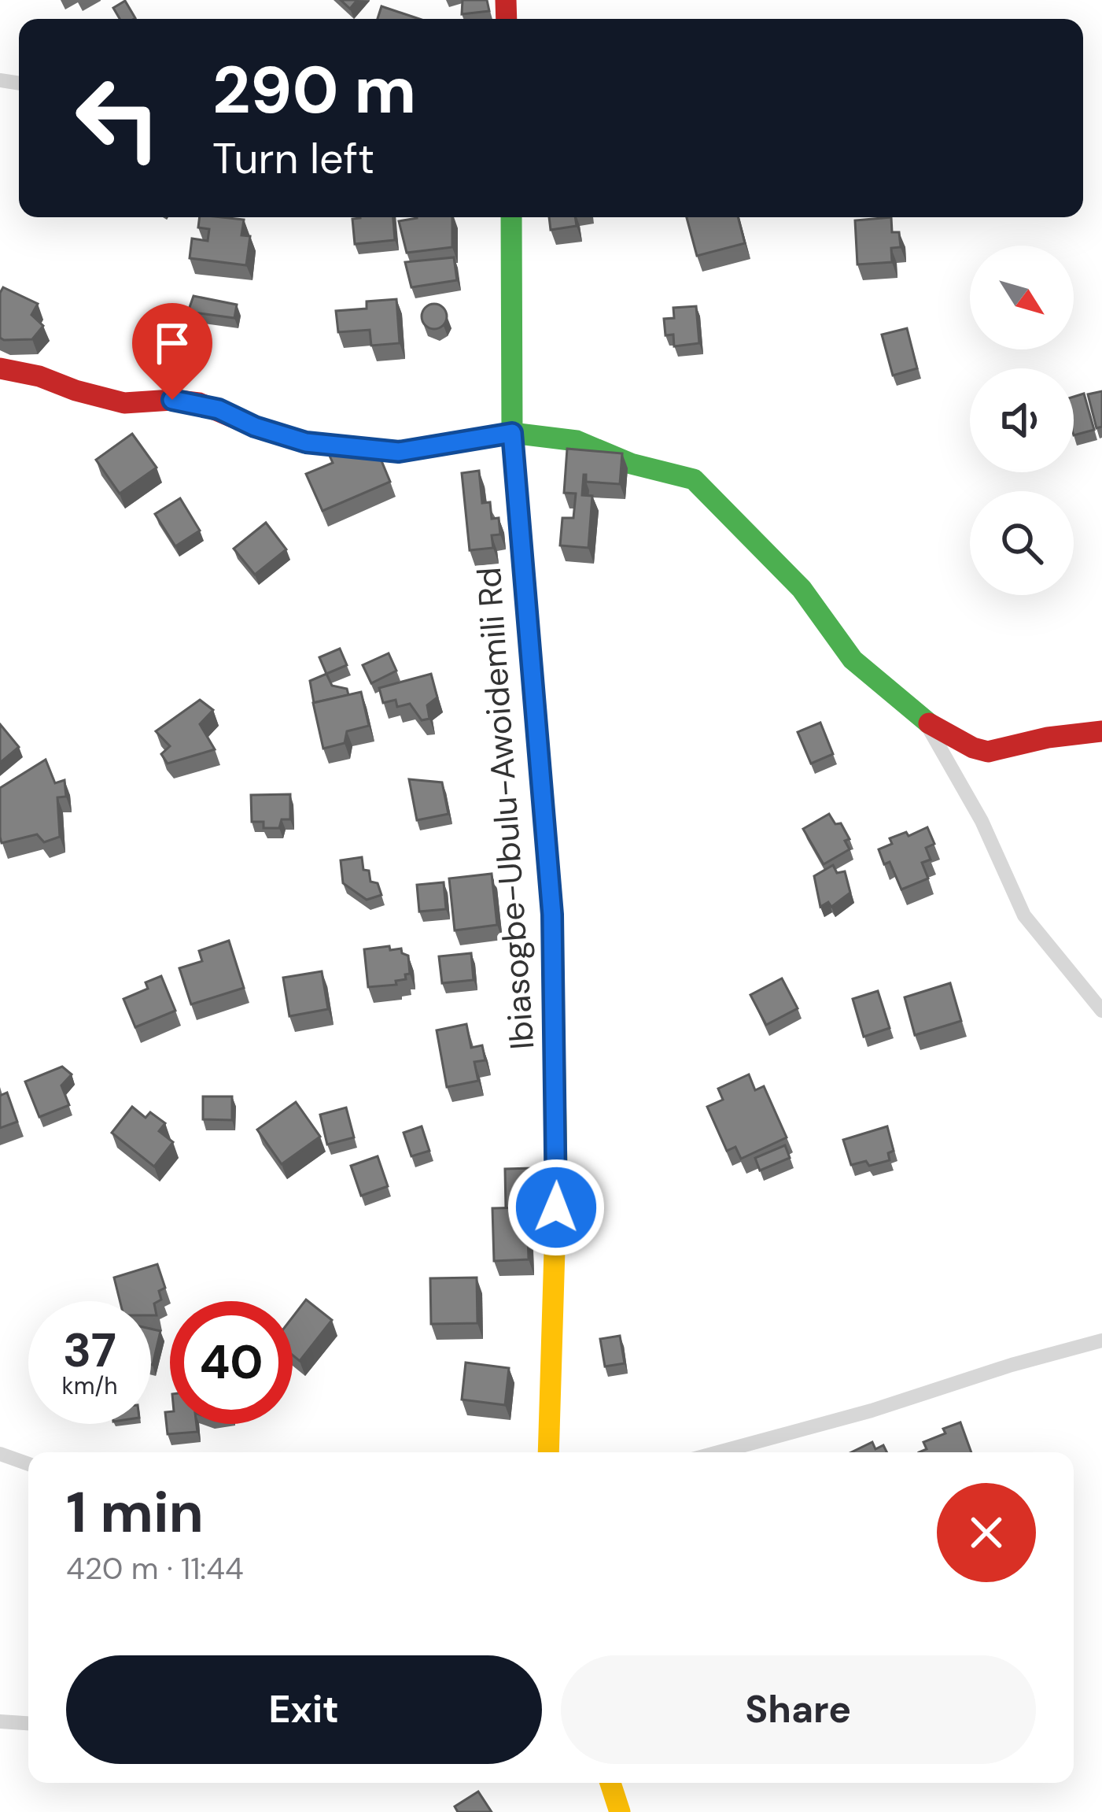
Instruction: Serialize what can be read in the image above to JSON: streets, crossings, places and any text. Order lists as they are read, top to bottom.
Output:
{
  "streets": {
    "street": ["Ibiasogbe-Ubulu-Awoidemili Rd"]
  },
  "north": "bottom right",
  "page": {
    "turn": ["290 m", "Turn left"],
    "speed": "37 km/h",
    "limit": "40",
    "heading": ["1 min", "420 m · 11:44"],
    "buttons": ["Exit", "Share"]
  }
}
